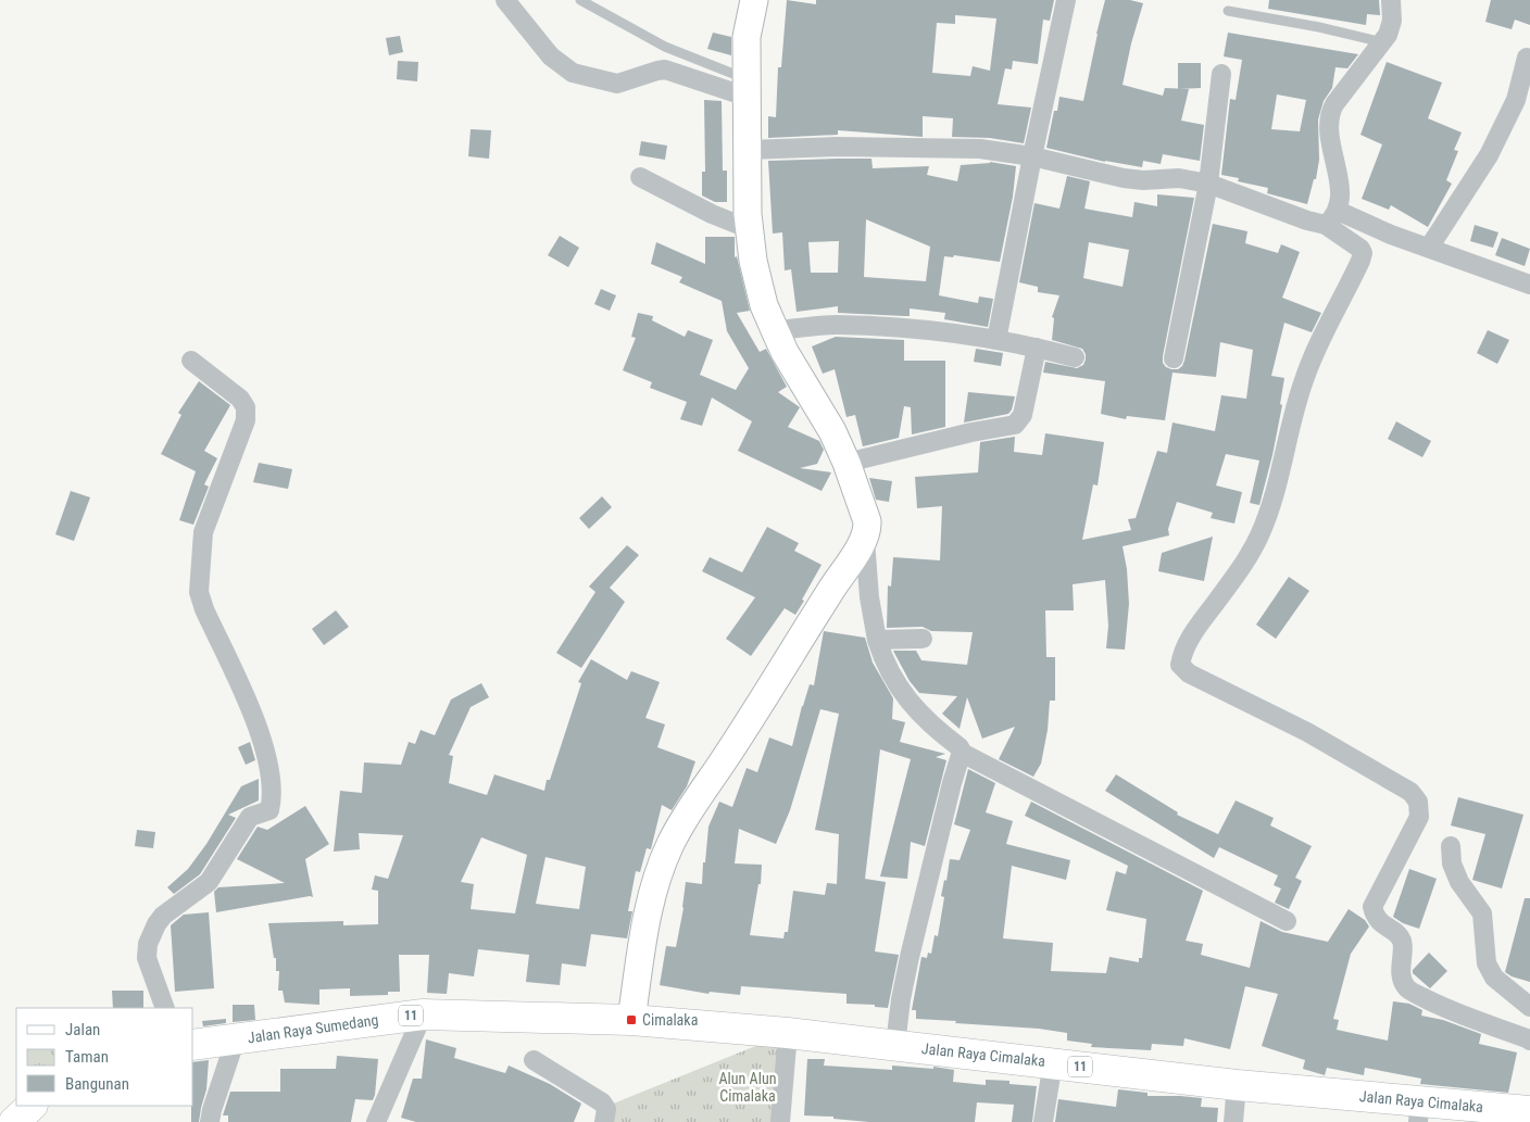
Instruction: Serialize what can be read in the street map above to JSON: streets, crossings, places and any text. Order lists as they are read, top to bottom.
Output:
{
  "streets": {
    "highway": ["11", "Jalan Raya Sumedang", "Jalan Raya Cimalaka"]
  },
  "crossings": [
    ["Jalan Raya Sumedang", "Jalan Raya Cimalaka"]
  ],
  "parks": ["Alun Alun Cimalaka"],
  "places": {
    "transit": ["Cimalaka"]
  },
  "legend": ["Jalan", "Taman", "Bangunan"]
}
